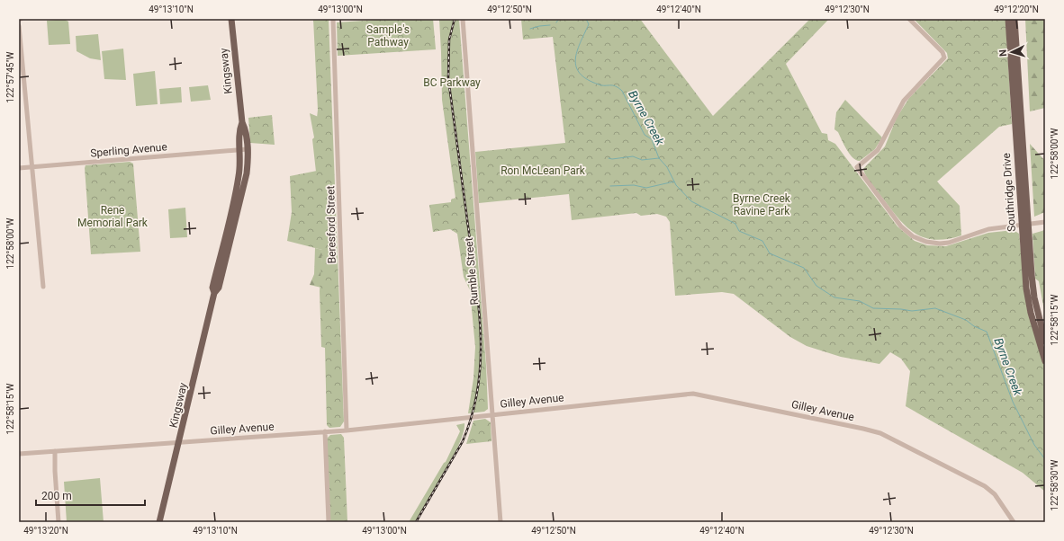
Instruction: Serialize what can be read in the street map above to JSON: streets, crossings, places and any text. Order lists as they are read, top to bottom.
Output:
{
  "streets": {
    "main road": ["Kingsway", "Southridge Drive"],
    "street": [
      "Sperling Avenue",
      "Beresford Street",
      "Rumble Street",
      "Gilley Avenue"
    ]
  },
  "crossings": [
    ["Kingsway", "Sperling Avenue"],
    ["Kingsway", "Gilley Avenue"],
    ["Beresford Street", "Gilley Avenue"],
    ["Rumble Street", "Gilley Avenue"]
  ],
  "water": ["Byrne Creek"],
  "parks": [
    "Sample's Pathway",
    "BC Parkway",
    "Ron McLean Park",
    "Byrne Creek Ravine Park",
    "Rene Memorial Park"
  ],
  "scale_bar": "200 m",
  "north": "left",
  "coordinates": [
    "49°13'10\"N",
    "49°13'00\"N",
    "49°12'50\"N",
    "49°12'40\"N",
    "49°12'30\"N",
    "49°12'20\"N",
    "122°57'45\"W",
    "122°58'00\"W",
    "122°58'15\"W",
    "122°58'30\"W",
    "49°13'20\"N"
  ]
}
